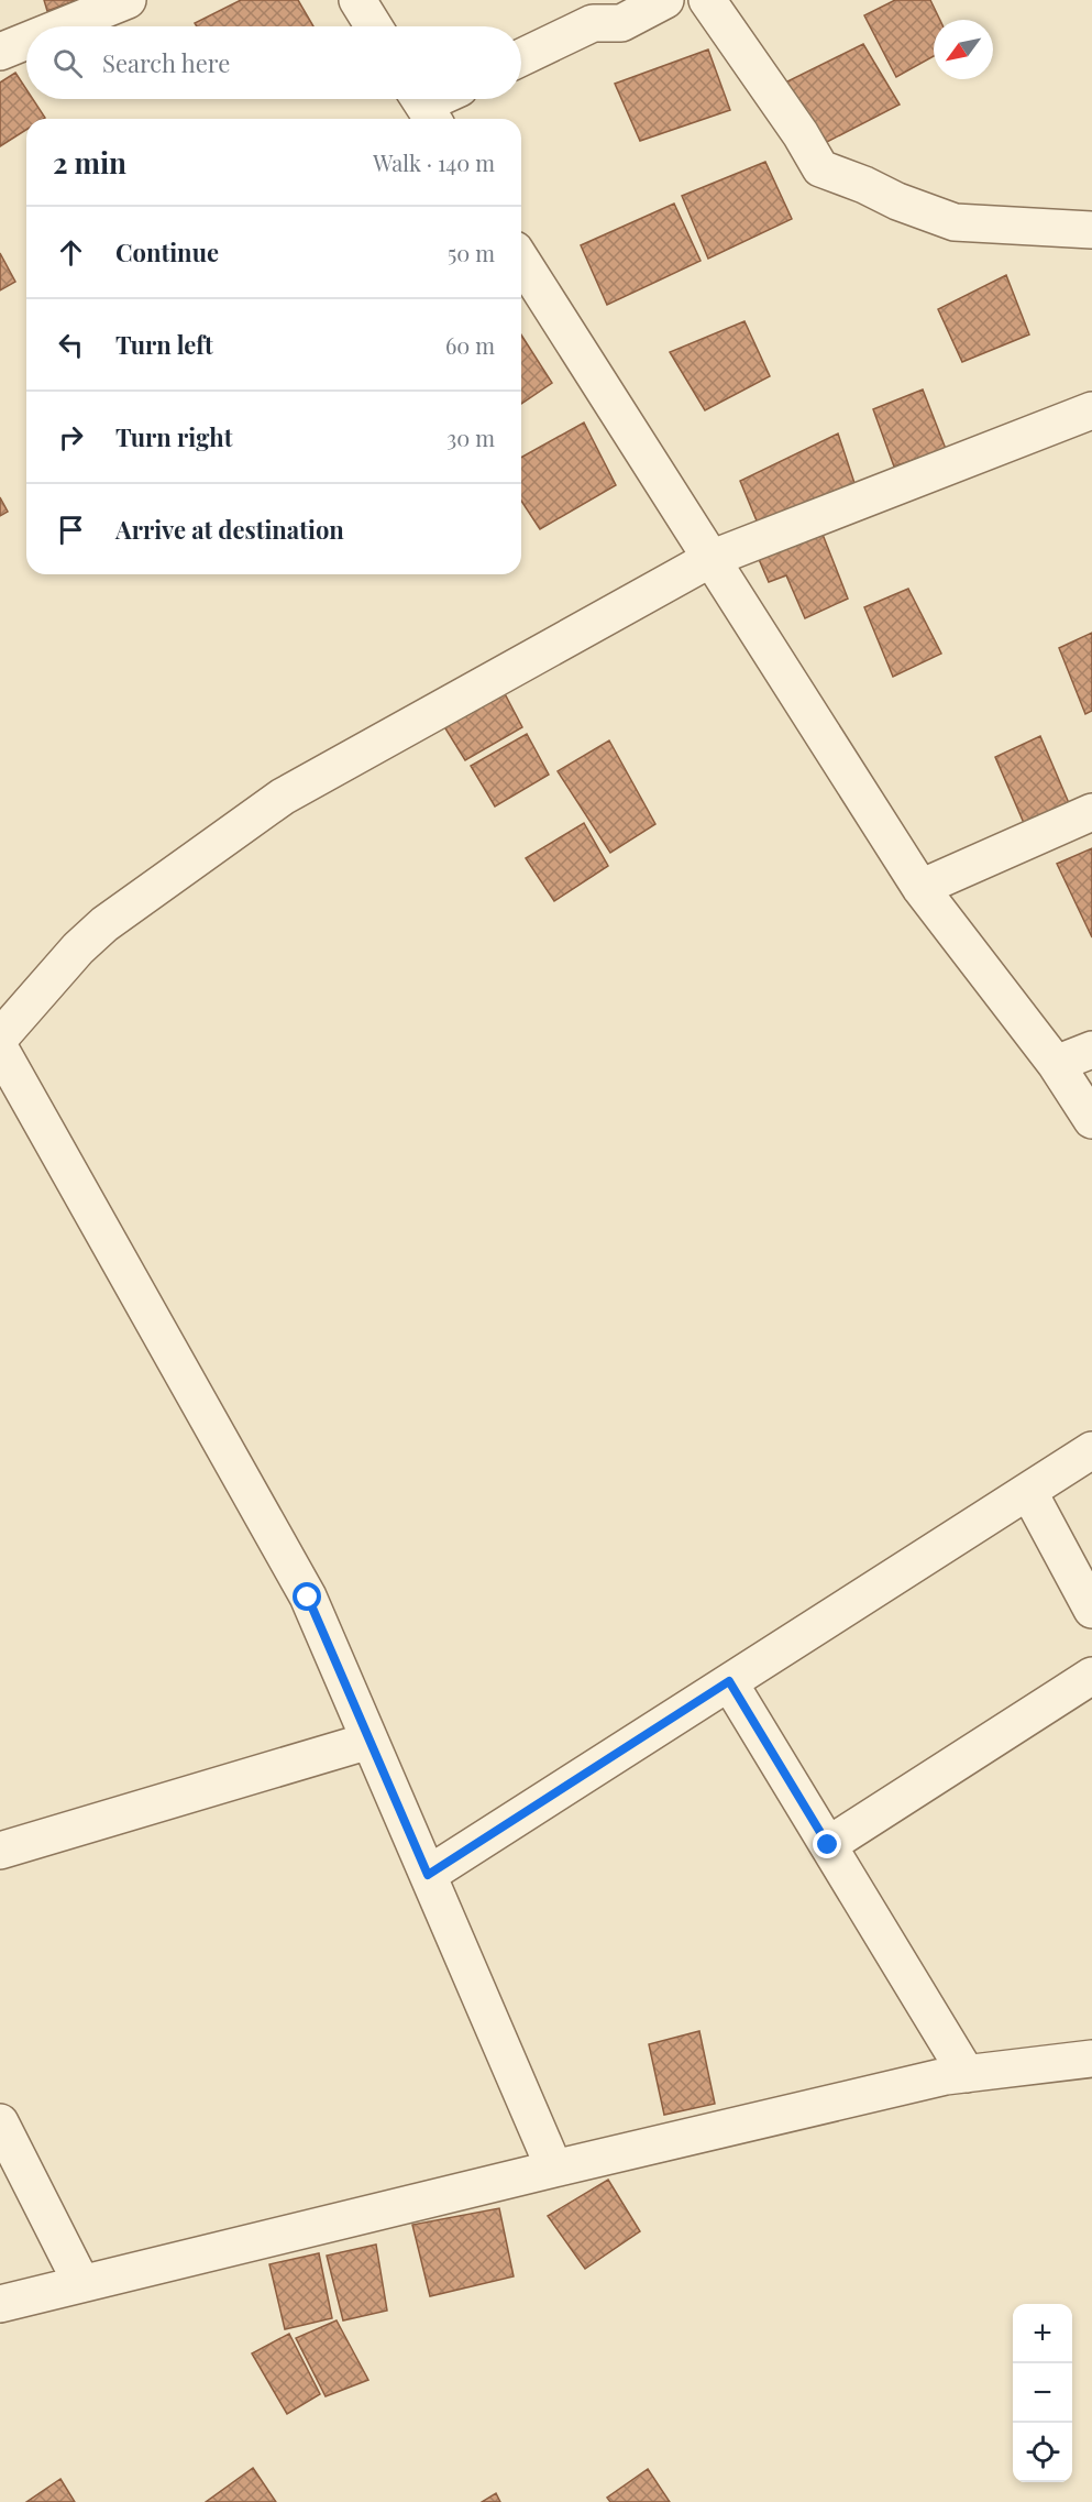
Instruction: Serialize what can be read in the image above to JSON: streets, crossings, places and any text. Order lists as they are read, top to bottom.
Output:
{
  "north": "bottom left",
  "page": {
    "search": "Search here",
    "heading": ["2 min", "Walk · 140 m"],
    "list": [
      ["Continue", "50 m"],
      ["Turn left", "60 m"],
      ["Turn right", "30 m"],
      "Arrive at destination"
    ],
    "map_buttons": ["+", "−"]
  }
}
